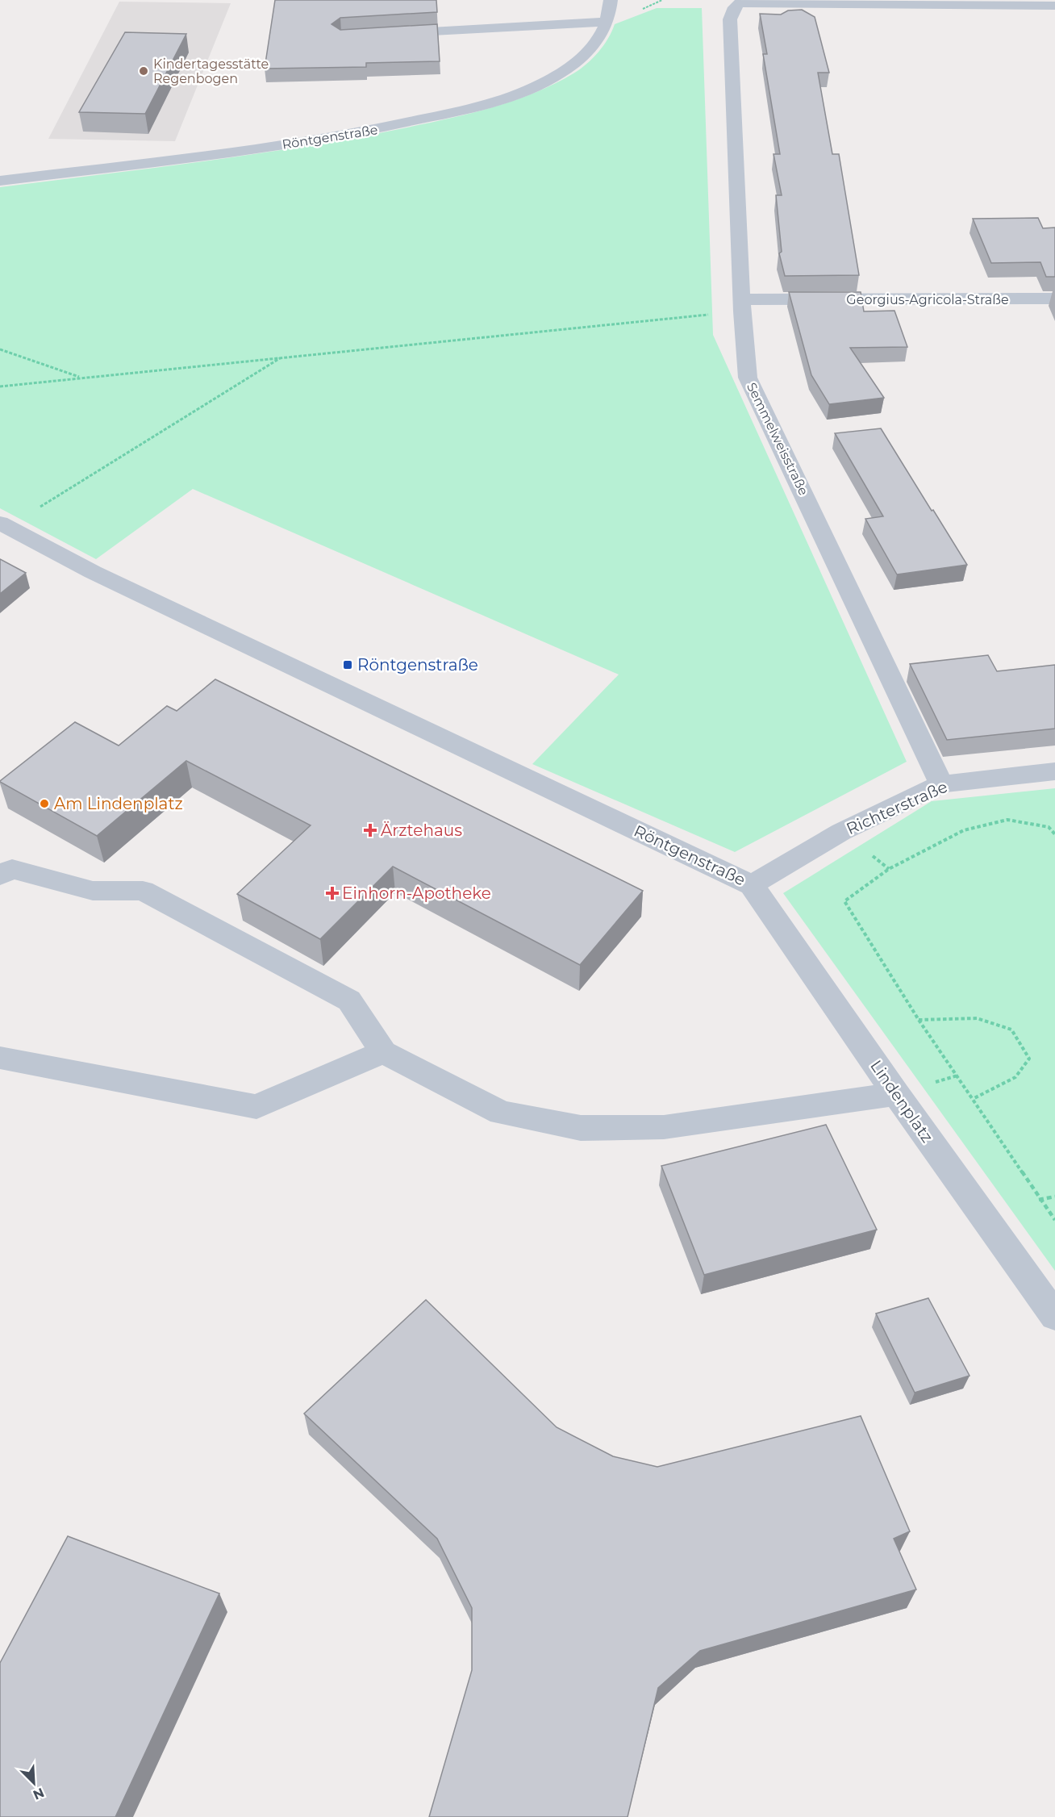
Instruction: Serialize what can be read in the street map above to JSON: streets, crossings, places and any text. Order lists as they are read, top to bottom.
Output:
{
  "streets": {
    "street": [
      "Röntgenstraße",
      "Georgius-Agricola-Straße",
      "Semmelweisstraße",
      "Richterstraße",
      "Lindenplatz"
    ]
  },
  "crossings": [
    ["Röntgenstraße", "Richterstraße"],
    ["Röntgenstraße", "Lindenplatz"],
    ["Georgius-Agricola-Straße", "Semmelweisstraße"],
    ["Semmelweisstraße", "Richterstraße"],
    ["Richterstraße", "Lindenplatz"]
  ],
  "places": {
    "other": ["Kindertagesstätte Regenbogen", "Am Lindenplatz"],
    "transit": ["Röntgenstraße"],
    "health": ["Ärztehaus", "Einhorn-Apotheke"]
  },
  "north": "bottom right"
}
